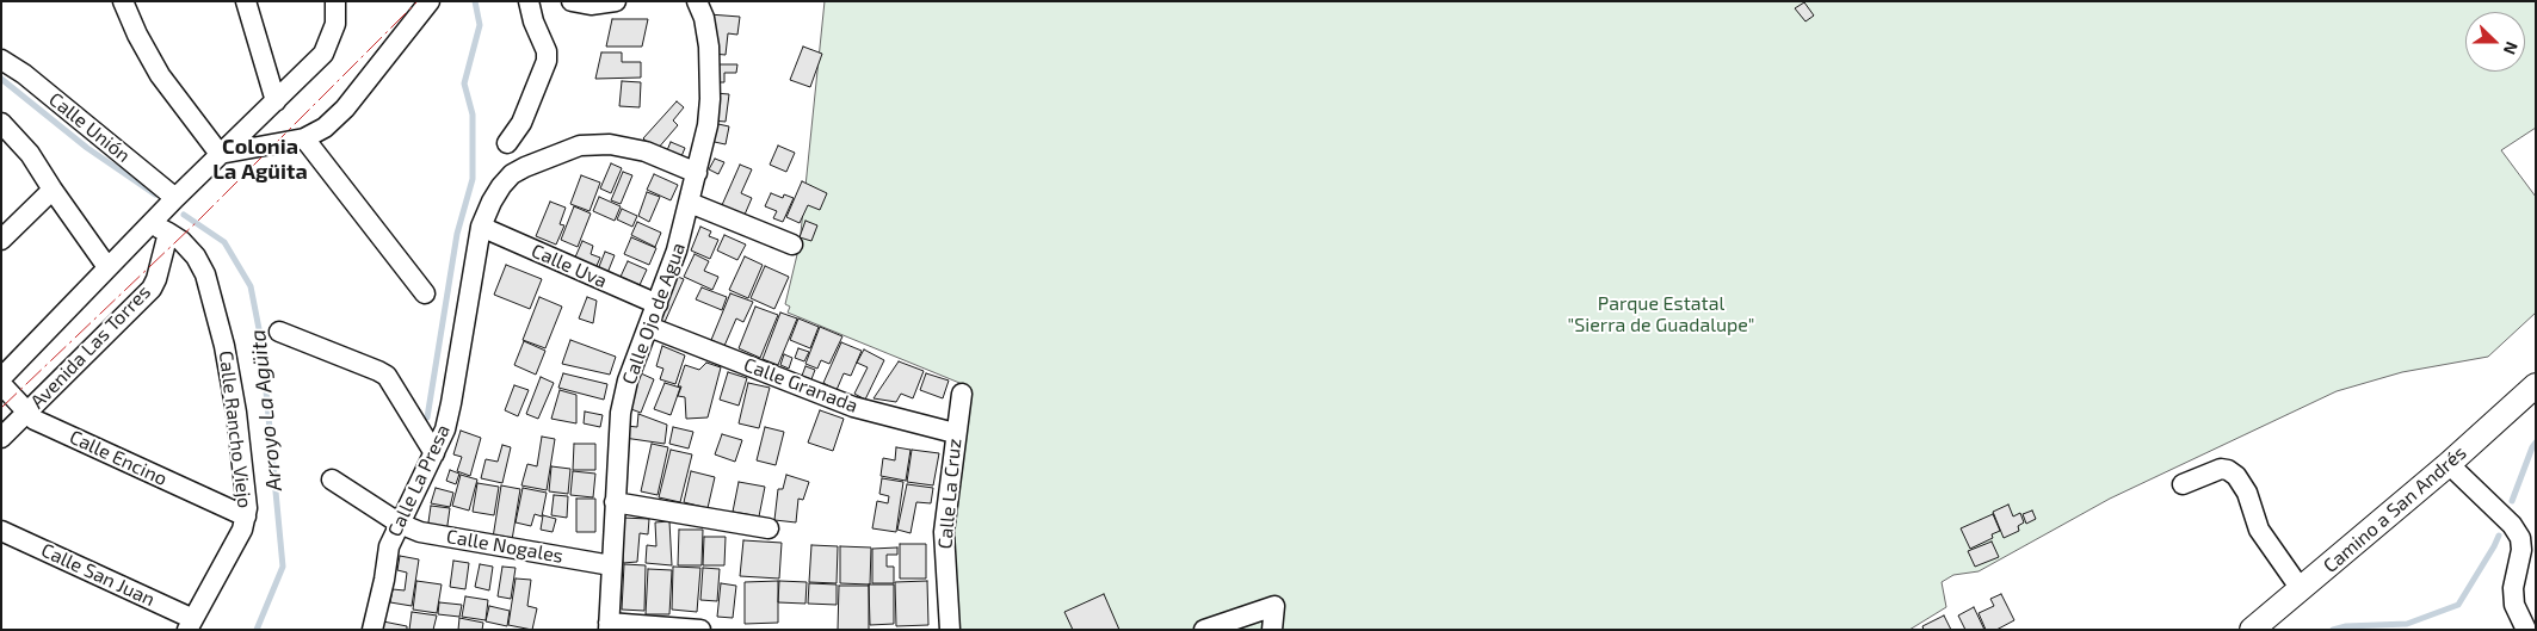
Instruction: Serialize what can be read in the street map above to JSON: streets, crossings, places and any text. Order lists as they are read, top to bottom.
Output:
{
  "streets": {
    "street": [
      "Calle Unión",
      "Calle Uva",
      "Calle Ojo de Agua",
      "Avenida Las Torres",
      "Calle Granada",
      "Calle Rancho Viejo",
      "Calle Encino",
      "Calle La Presa",
      "Calle La Cruz",
      "Camino a San Andrés",
      "Calle Nogales",
      "Calle San Juan"
    ]
  },
  "crossings": [
    ["Calle Uva", "Calle Ojo de Agua"],
    ["Calle Uva", "Calle La Presa"],
    ["Calle Ojo de Agua", "Calle Granada"],
    ["Calle Ojo de Agua", "Calle La Presa"],
    ["Calle Ojo de Agua", "Calle Nogales"],
    ["Avenida Las Torres", "Calle Rancho Viejo"],
    ["Avenida Las Torres", "Calle Encino"],
    ["Calle Granada", "Calle La Cruz"],
    ["Calle Rancho Viejo", "Calle Encino"],
    ["Calle Rancho Viejo", "Calle San Juan"],
    ["Calle La Presa", "Calle Nogales"]
  ],
  "districts": ["Colonia La Agüita"],
  "water": ["Arroyo La Agüita"],
  "parks": ["Parque Estatal \"Sierra de Guadalupe\""],
  "north": "right"
}
